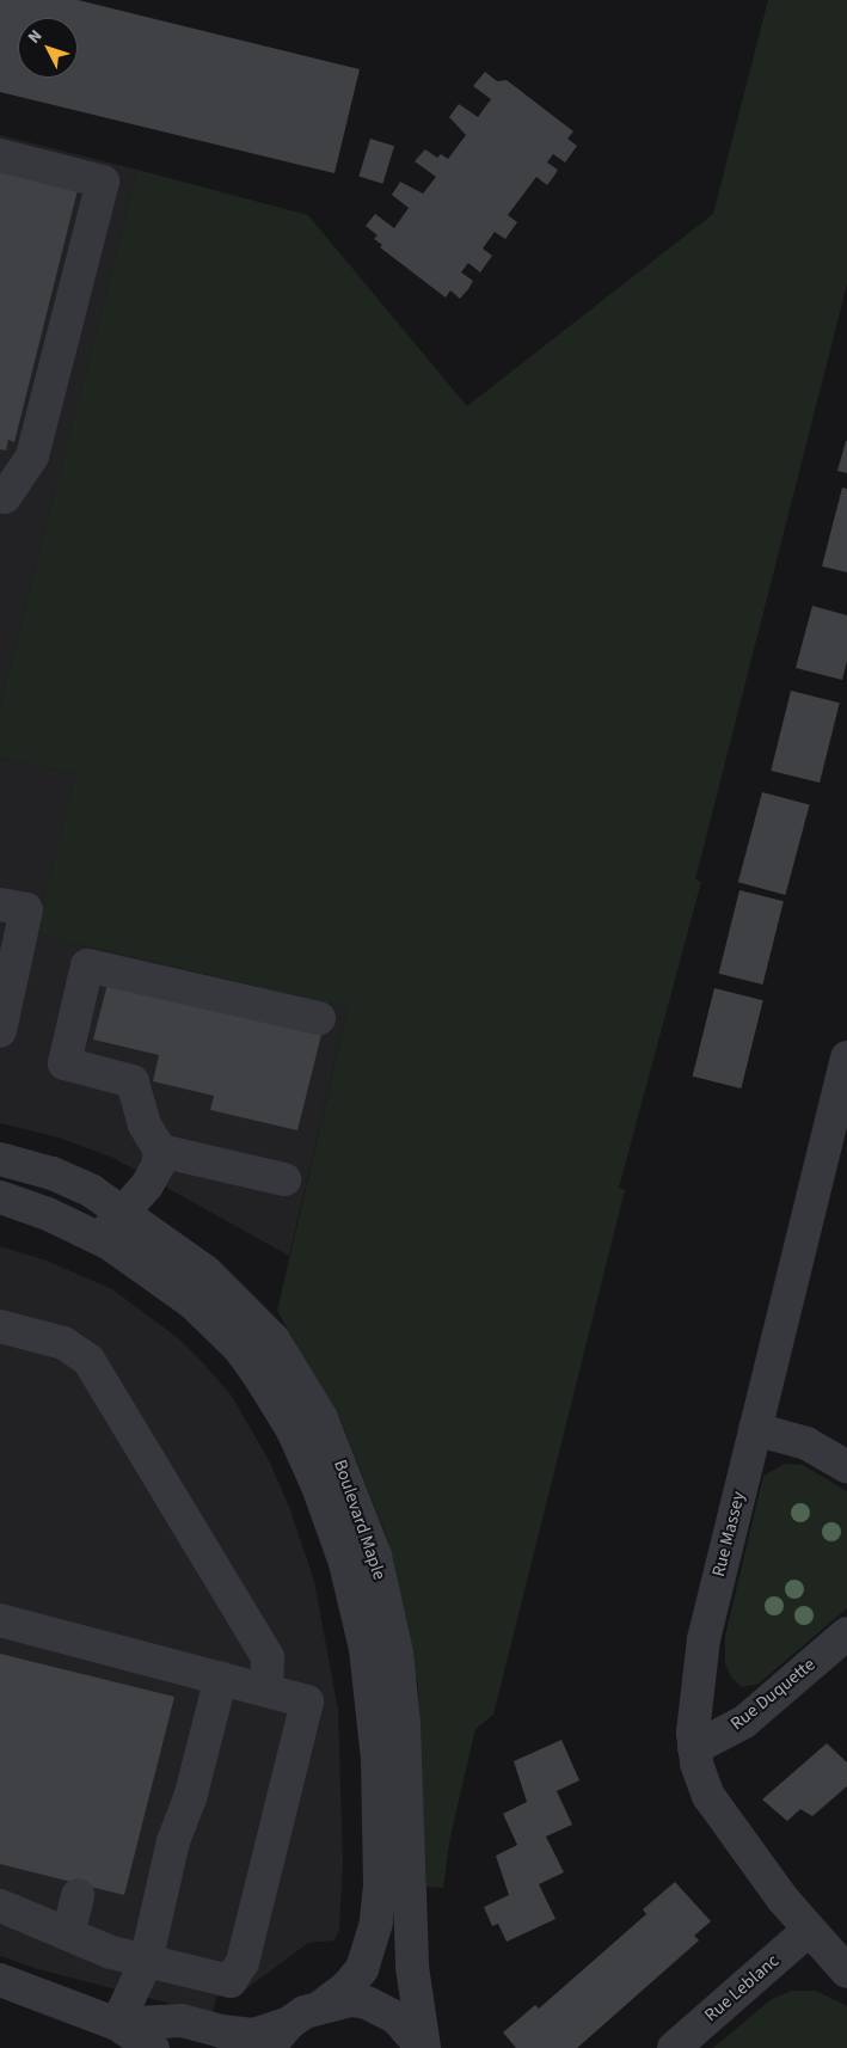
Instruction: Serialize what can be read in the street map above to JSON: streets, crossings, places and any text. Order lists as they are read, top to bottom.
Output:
{
  "streets": {
    "street": [
      "Boulevard Maple",
      "Rue Massey",
      "Rue Duquette",
      "Rue Leblanc"
    ]
  },
  "crossings": [
    ["Rue Massey", "Rue Duquette"],
    ["Rue Massey", "Rue Leblanc"]
  ],
  "north": "top left"
}
